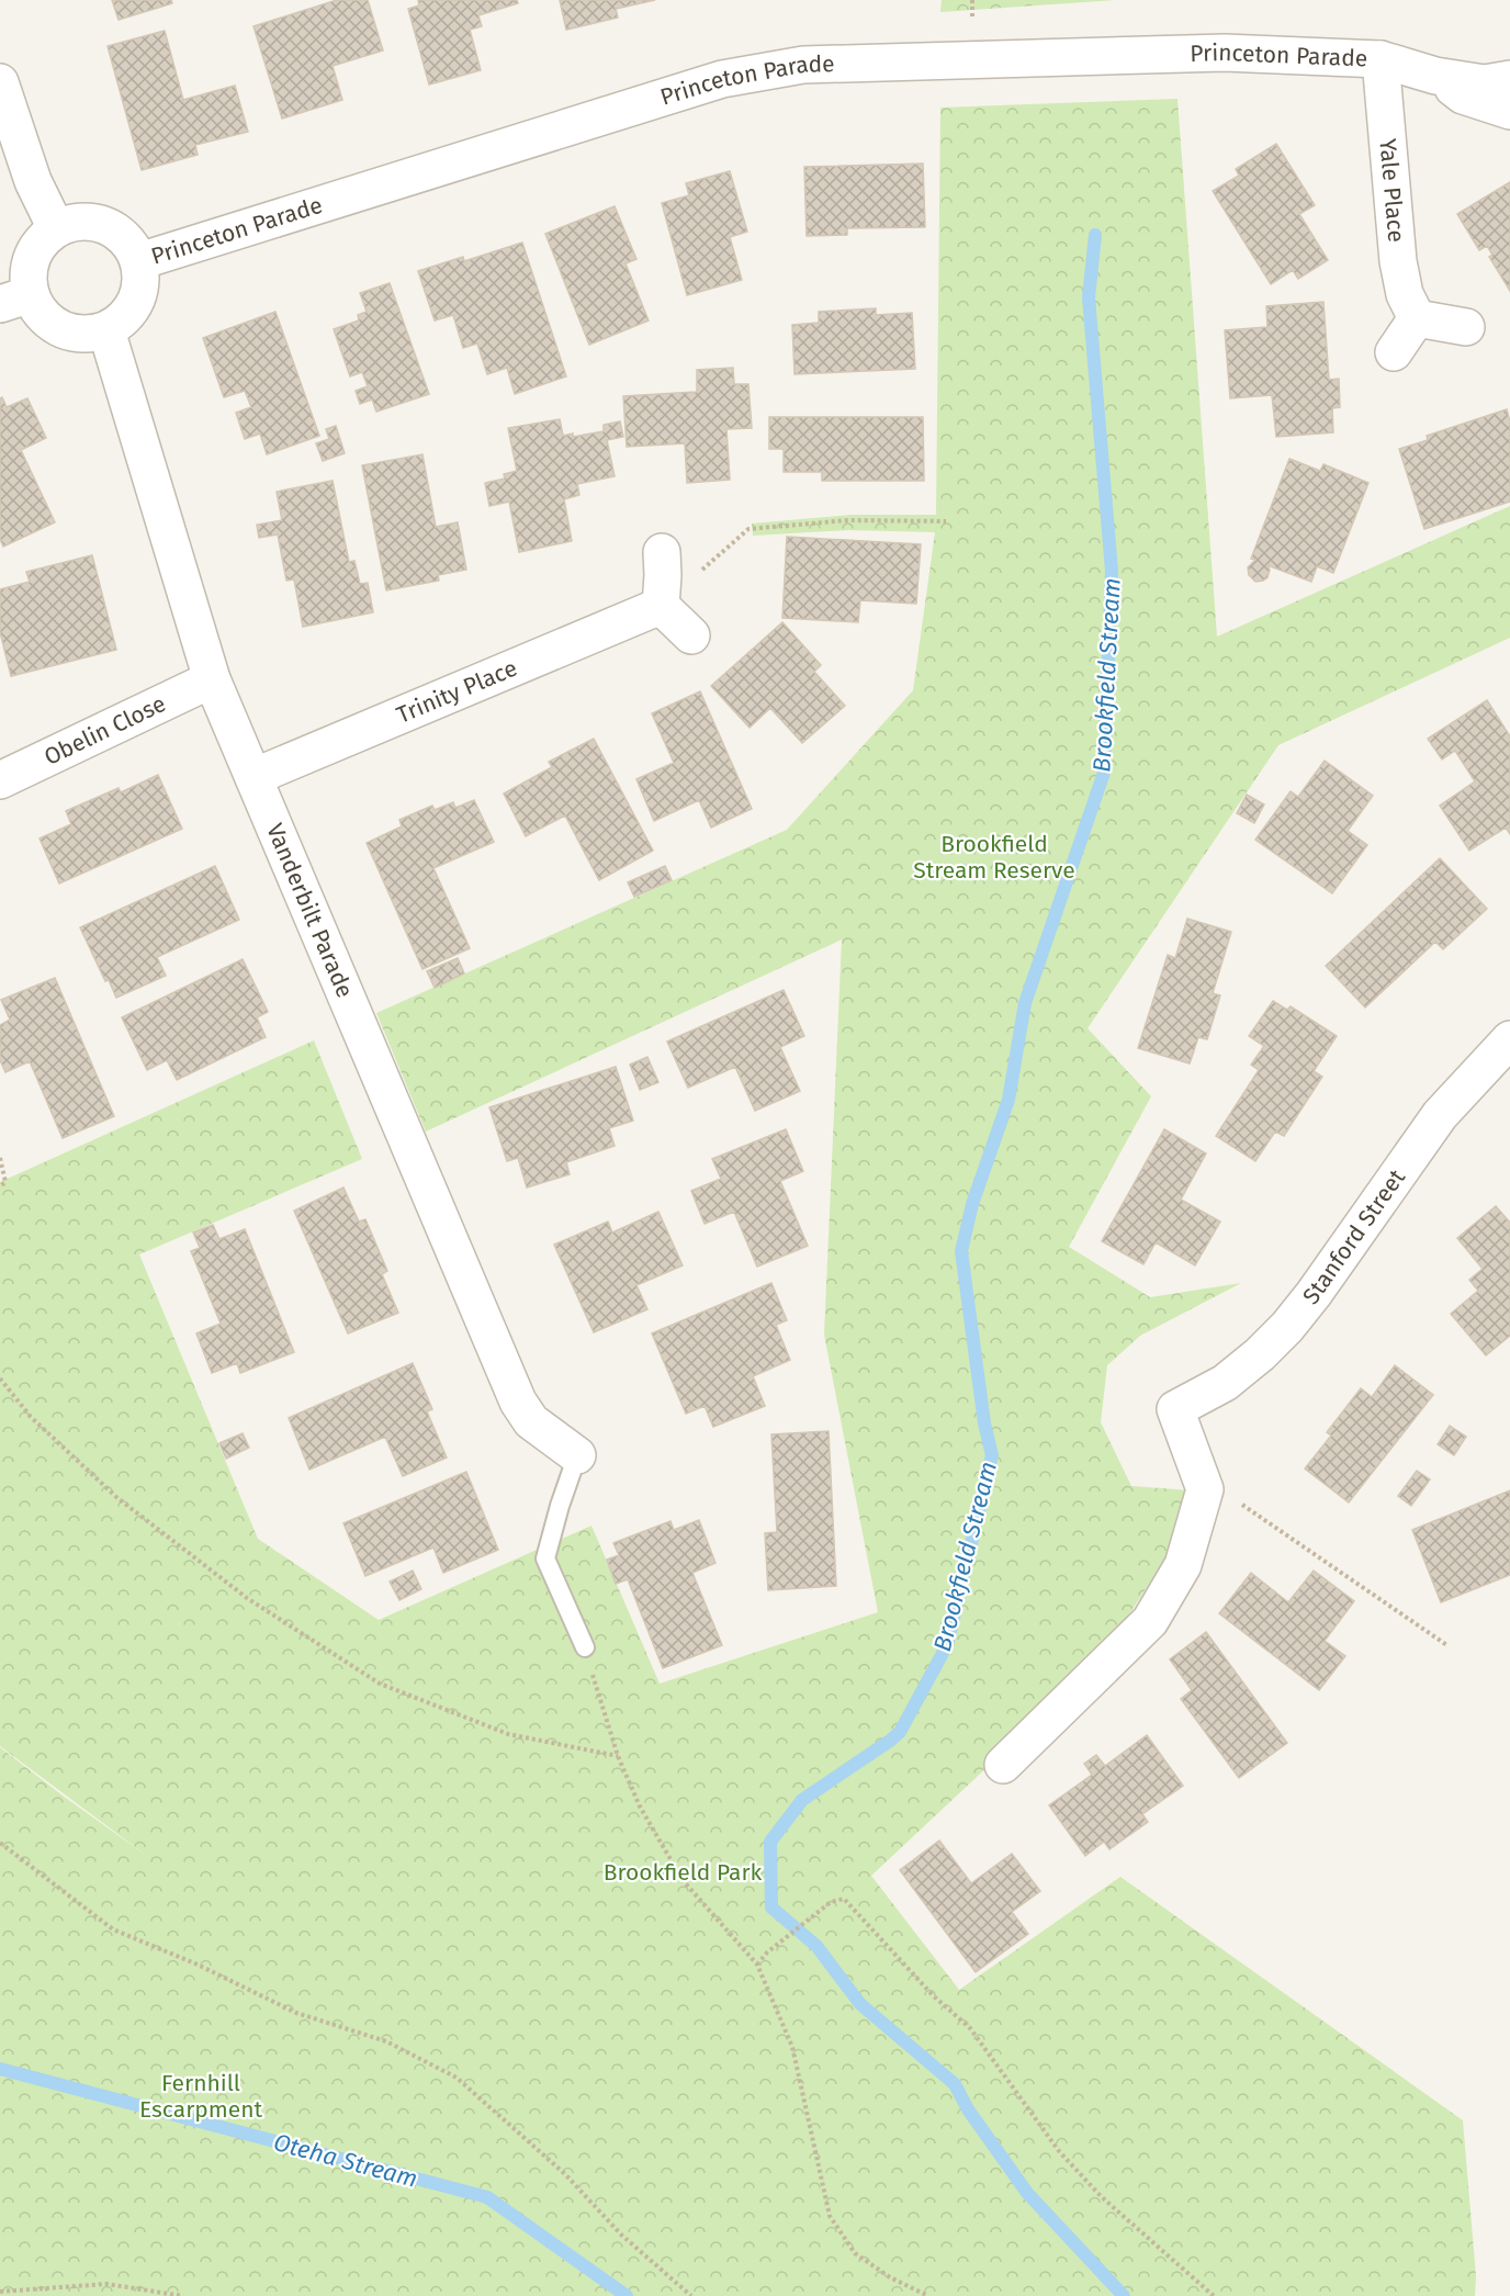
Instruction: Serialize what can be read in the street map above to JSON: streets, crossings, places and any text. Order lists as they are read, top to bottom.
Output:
{
  "streets": {
    "street": [
      "Princeton Parade",
      "Yale Place",
      "Trinity Place",
      "Obelin Close",
      "Vanderbilt Parade",
      "Stanford Street"
    ]
  },
  "crossings": [
    ["Princeton Parade", "Yale Place"],
    ["Princeton Parade", "Vanderbilt Parade"],
    ["Trinity Place", "Vanderbilt Parade"],
    ["Obelin Close", "Vanderbilt Parade"]
  ],
  "water": ["Brookfield Stream", "Oteha Stream"],
  "parks": ["Brookfield Stream Reserve", "Brookfield Park", "Fernhill Escarpment"]
}
